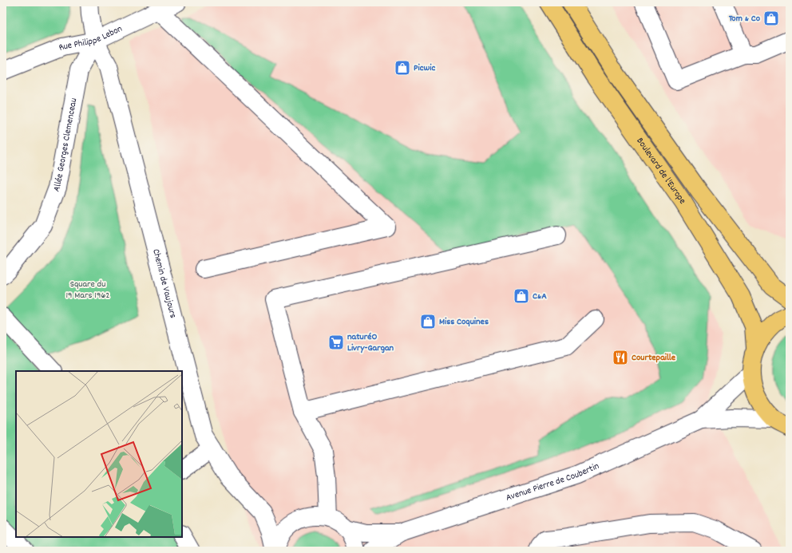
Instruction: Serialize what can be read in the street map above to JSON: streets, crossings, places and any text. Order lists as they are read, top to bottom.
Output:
{
  "streets": {
    "main road": ["Boulevard de l'Europe"],
    "street": [
      "Rue Philippe Lebon",
      "Allée Georges Clemenceau",
      "Chemin de Vaujours",
      "Avenue Pierre de Coubertin"
    ]
  },
  "crossings": [
    ["Rue Philippe Lebon", "Allée Georges Clemenceau"],
    ["Rue Philippe Lebon", "Chemin de Vaujours"],
    ["Allée Georges Clemenceau", "Chemin de Vaujours"]
  ],
  "parks": ["Square du 19 Mars 1962"],
  "places": {
    "shop": [
      "Tom & Co",
      "Picwic",
      "C&A",
      "Miss Coquines"
    ],
    "supermarket": ["naturéO Livry-Gargan"],
    "restaurant": ["Courtepaille"]
  }
}
